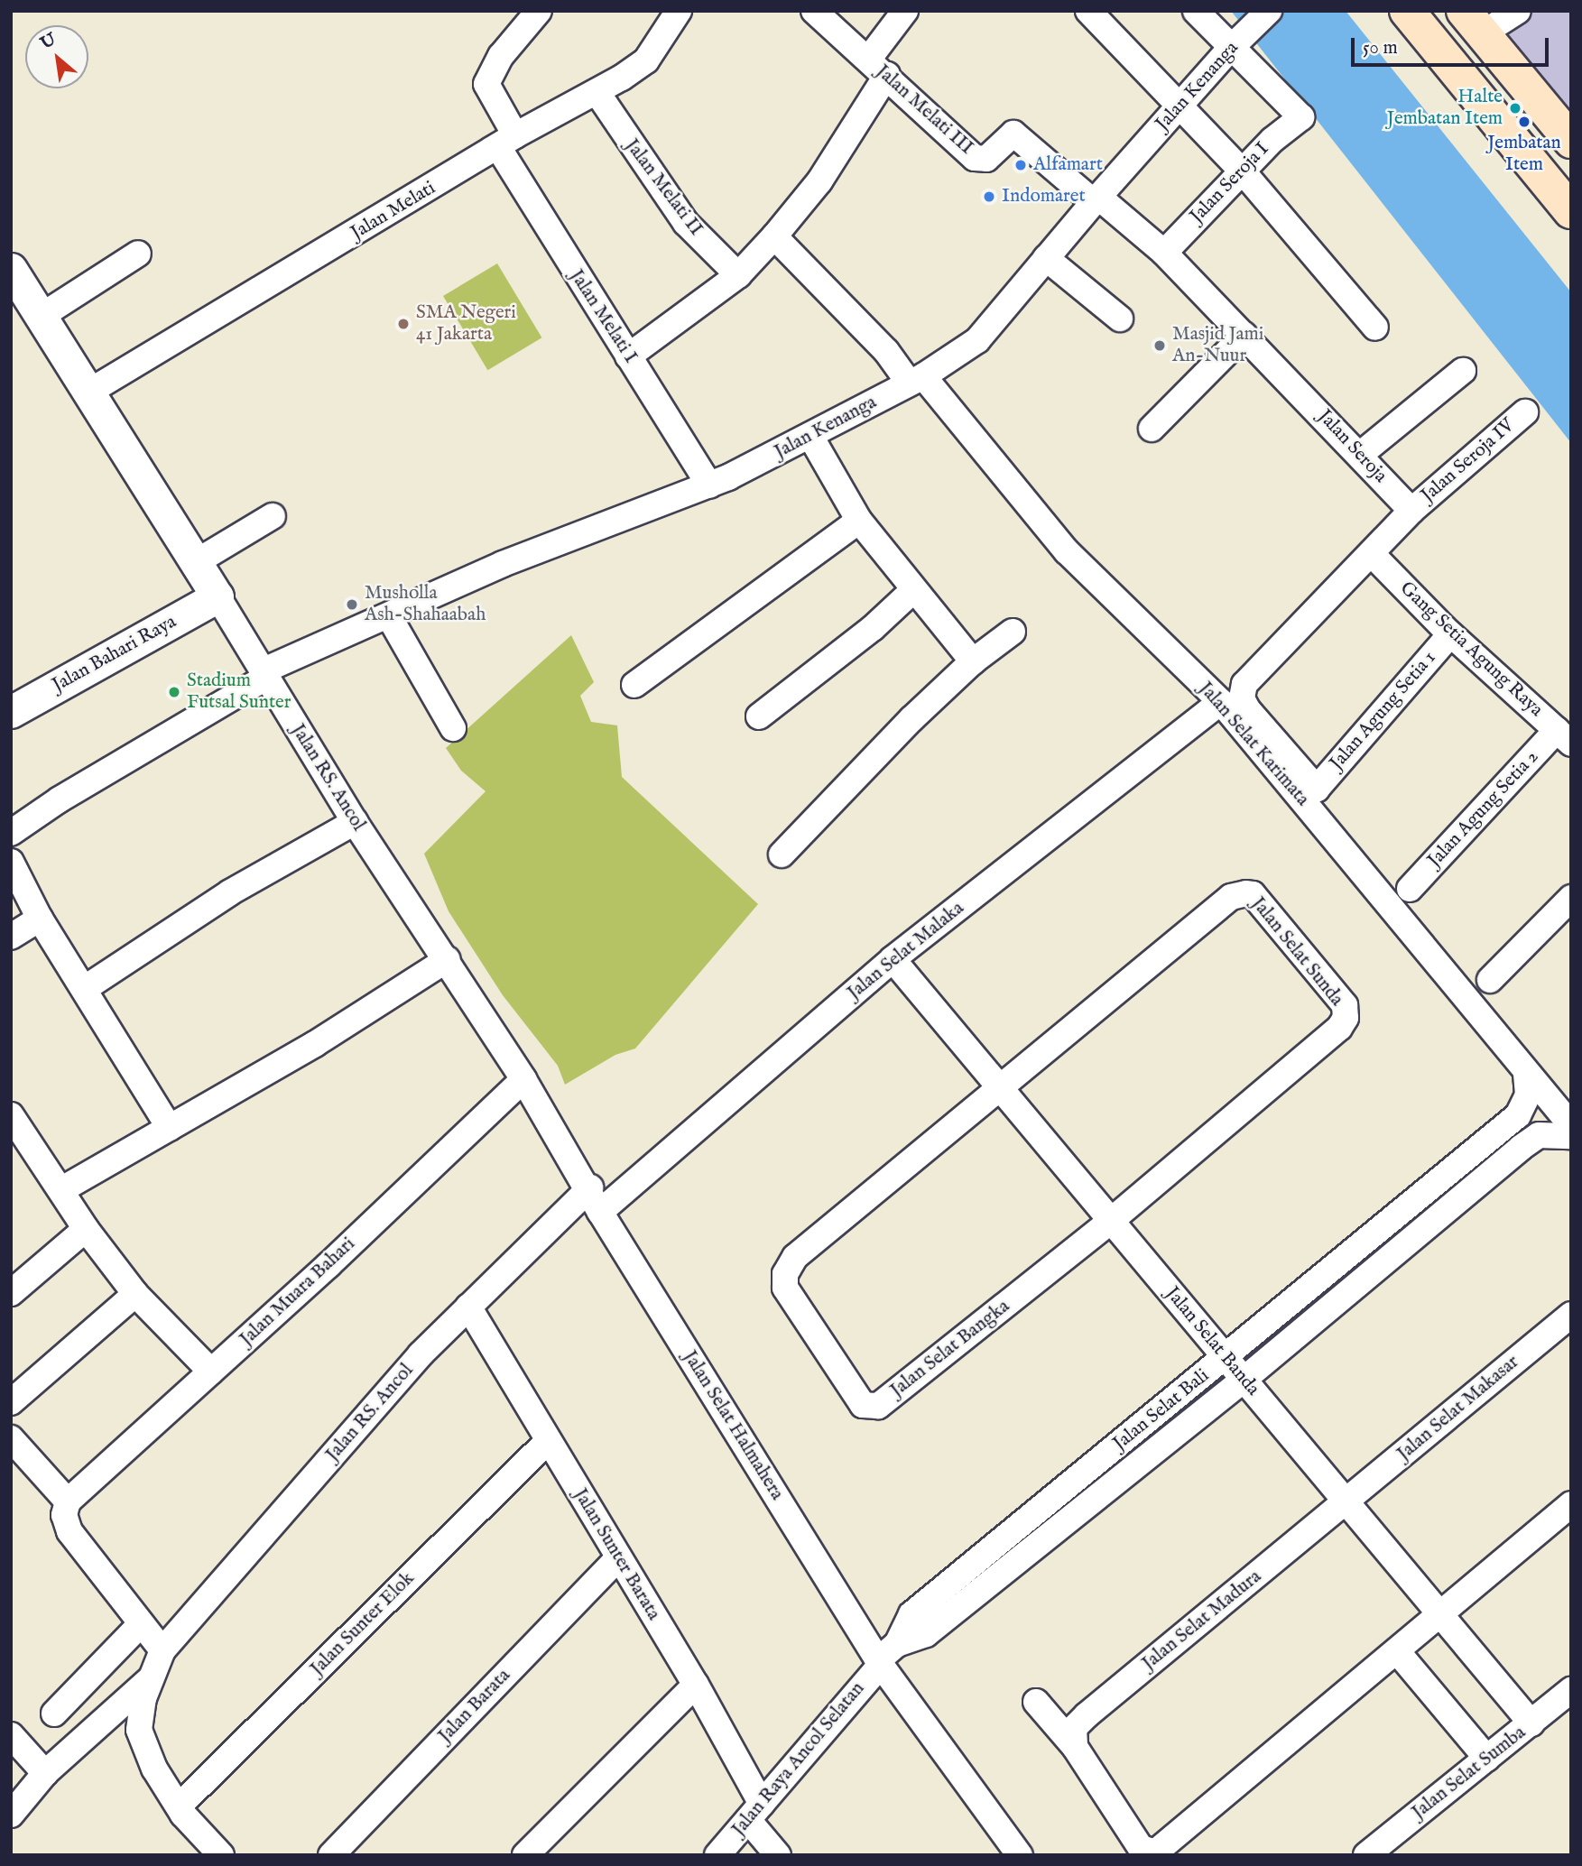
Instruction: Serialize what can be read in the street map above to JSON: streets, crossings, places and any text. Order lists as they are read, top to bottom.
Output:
{
  "streets": {
    "street": [
      "Jalan Kenanga",
      "Jalan Melati III",
      "Jalan Seroja I",
      "Jalan Melati II",
      "Jalan Melati",
      "Jalan Melati I",
      "Jalan Seroja",
      "Jalan Seroja IV",
      "Gang Setia Agung Raya",
      "Jalan Bahari Raya",
      "Jalan Agung Setia 1",
      "Jalan Selat Karimata",
      "Jalan RS. Ancol",
      "Jalan Agung Setia 2",
      "Jalan Selat Malaka",
      "Jalan Selat Sunda",
      "Jalan Muara Bahari",
      "Jalan Selat Banda",
      "Jalan Selat Bangka",
      "Jalan Selat Makasar",
      "Jalan Selat Bali",
      "Jalan Selat Halmahera",
      "Jalan Sunter Barata",
      "Jalan Selat Madura",
      "Jalan Sunter Elok",
      "Jalan Barata",
      "Jalan Raya Ancol Selatan",
      "Jalan Selat Sumba"
    ]
  },
  "crossings": [
    ["Jalan Kenanga", "Jalan Melati III"],
    ["Jalan Kenanga", "Jalan Seroja I"],
    ["Jalan Kenanga", "Jalan Melati I"],
    ["Jalan Kenanga", "Jalan Seroja"],
    ["Jalan Kenanga", "Jalan Selat Karimata"],
    ["Jalan Kenanga", "Jalan RS. Ancol"],
    ["Jalan Melati III", "Jalan Seroja"],
    ["Jalan Seroja I", "Jalan Seroja"],
    ["Jalan Melati II", "Jalan Melati"],
    ["Jalan Melati", "Jalan Melati I"],
    ["Jalan Melati", "Jalan RS. Ancol"],
    ["Jalan Seroja", "Jalan Seroja IV"],
    ["Gang Setia Agung Raya", "Jalan Agung Setia 1"],
    ["Gang Setia Agung Raya", "Jalan Agung Setia 2"],
    ["Jalan Bahari Raya", "Jalan RS. Ancol"],
    ["Jalan Selat Karimata", "Jalan Selat Malaka"],
    ["Jalan Selat Karimata", "Jalan Selat Bali"],
    ["Jalan RS. Ancol", "Jalan Selat Malaka"],
    ["Jalan RS. Ancol", "Jalan Muara Bahari"],
    ["Jalan RS. Ancol", "Jalan Selat Halmahera"],
    ["Jalan RS. Ancol", "Jalan Sunter Barata"],
    ["Jalan Selat Malaka", "Jalan Selat Banda"],
    ["Jalan Selat Malaka", "Jalan Selat Halmahera"],
    ["Jalan Selat Sunda", "Jalan Selat Banda"],
    ["Jalan Selat Sunda", "Jalan Selat Bangka"],
    ["Jalan Selat Banda", "Jalan Selat Bangka"],
    ["Jalan Selat Banda", "Jalan Selat Makasar"],
    ["Jalan Selat Banda", "Jalan Selat Bali"],
    ["Jalan Selat Banda", "Jalan Selat Madura"],
    ["Jalan Selat Banda", "Jalan Selat Sumba"],
    ["Jalan Selat Makasar", "Jalan Selat Madura"],
    ["Jalan Selat Bali", "Jalan Selat Halmahera"],
    ["Jalan Selat Bali", "Jalan Raya Ancol Selatan"],
    ["Jalan Selat Halmahera", "Jalan Raya Ancol Selatan"],
    ["Jalan Sunter Barata", "Jalan Sunter Elok"],
    ["Jalan Sunter Barata", "Jalan Barata"],
    ["Jalan Sunter Barata", "Jalan Raya Ancol Selatan"]
  ],
  "places": [
    "Halte Jembatan Item",
    "Jembatan Item",
    "Alfamart",
    "Indomaret",
    "SMA Negeri 41 Jakarta",
    "Masjid Jami An-Nuur",
    "Musholla Ash-Shahaabah",
    "Stadium Futsal Sunter"
  ],
  "scale_bar": "50 m",
  "north": "top left"
}
